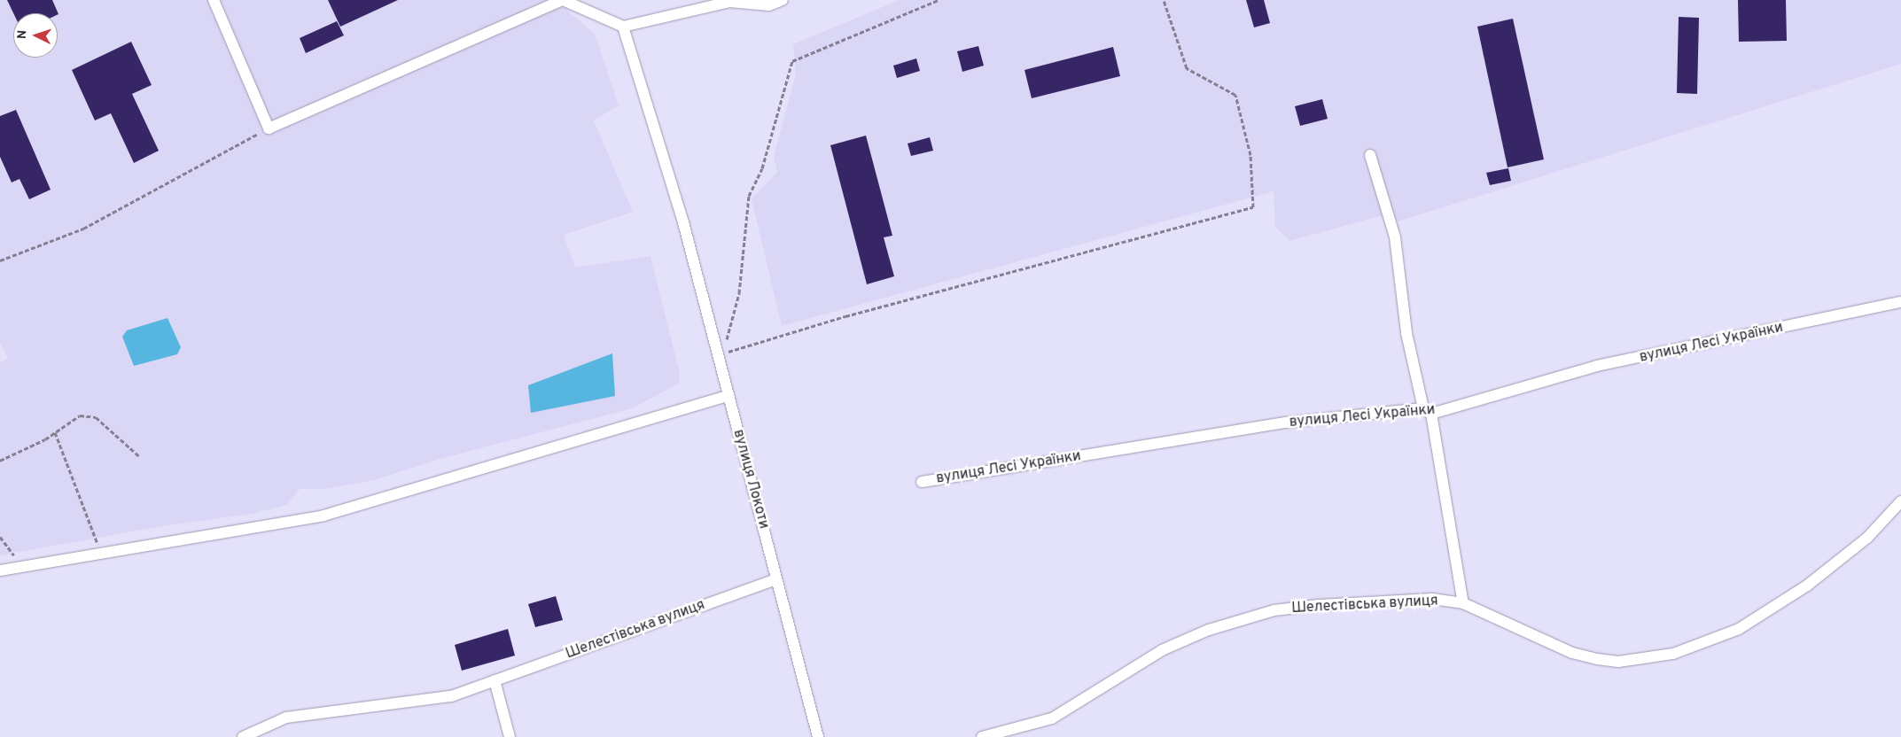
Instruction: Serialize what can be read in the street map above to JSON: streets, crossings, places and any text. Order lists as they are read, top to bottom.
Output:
{
  "streets": {
    "street": ["вулиця Лесі Українки", "вулиця Локоти", "Шелестівська вулиця"]
  },
  "crossings": [
    ["вулиця Локоти", "Шелестівська вулиця"]
  ],
  "north": "left"
}
